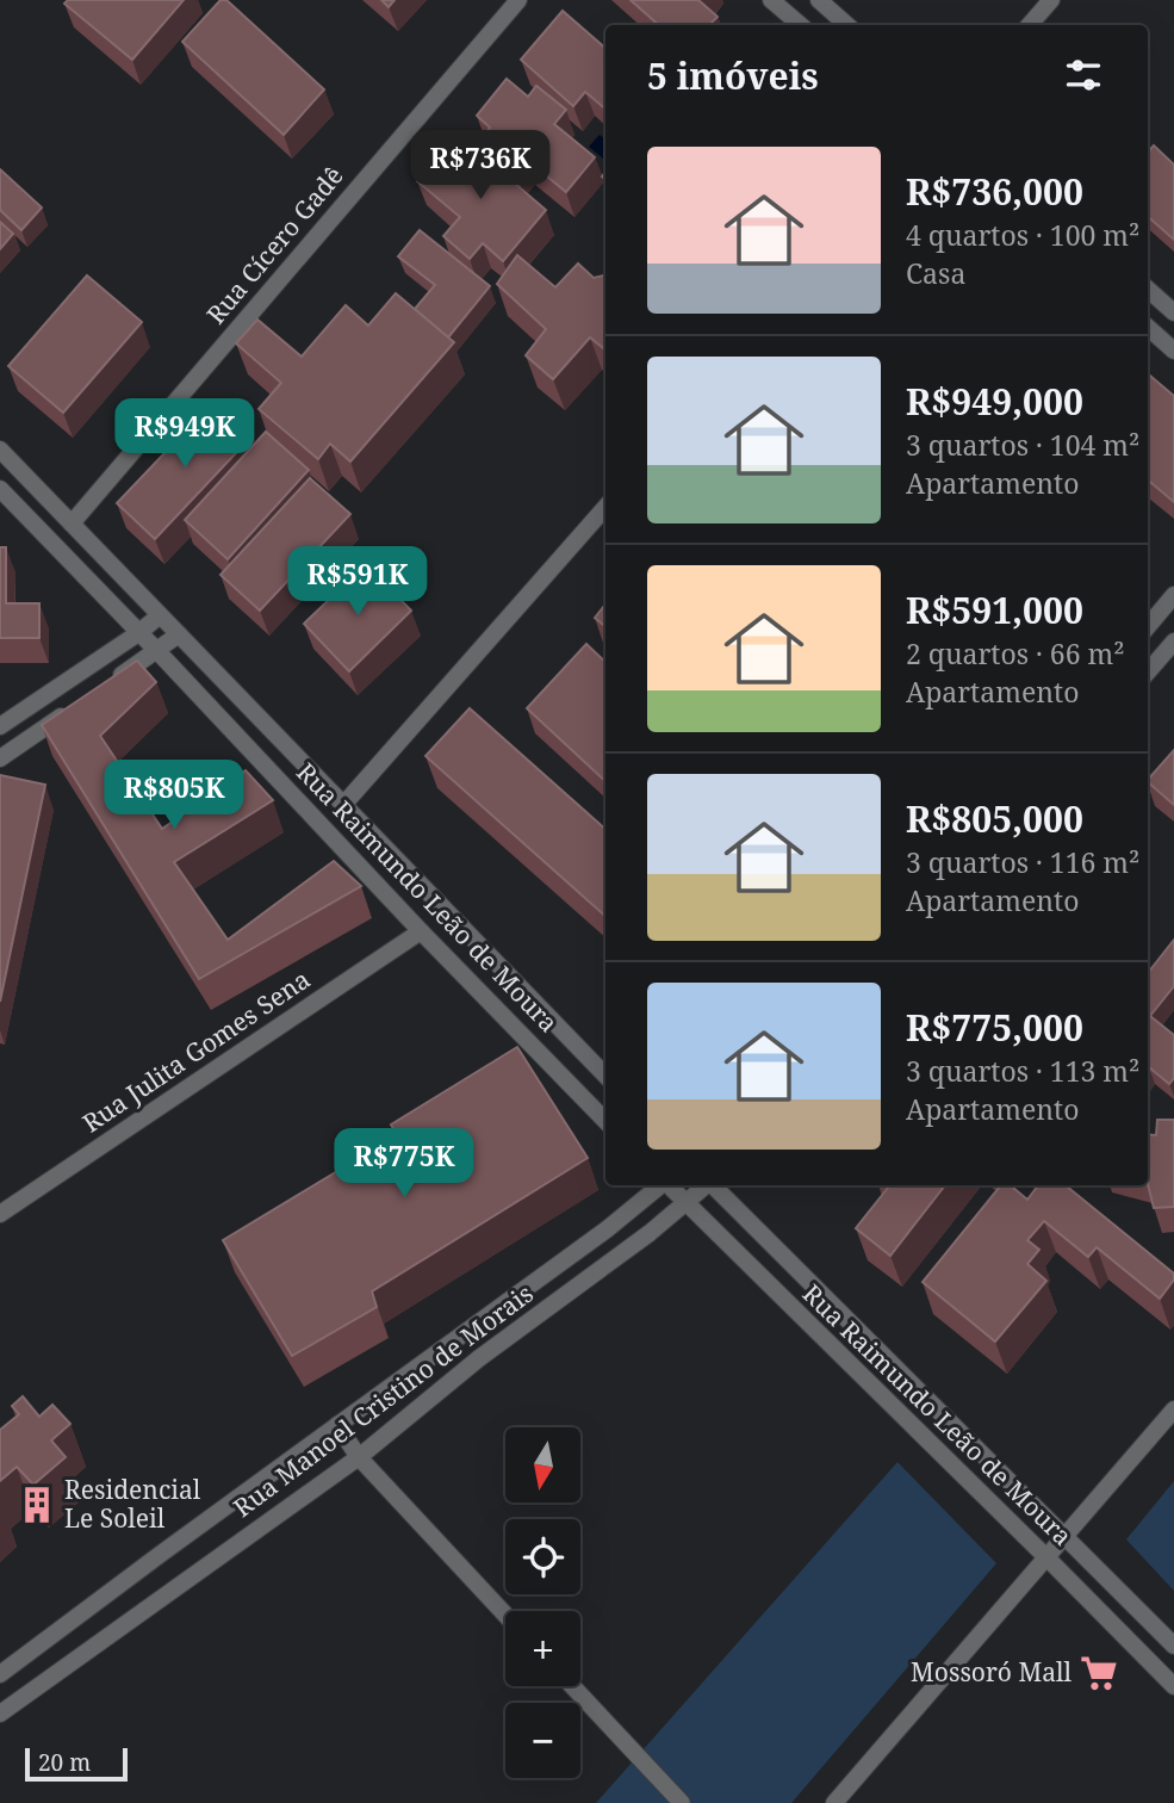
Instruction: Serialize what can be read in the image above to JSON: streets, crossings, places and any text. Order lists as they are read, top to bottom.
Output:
{
  "streets": {
    "street": [
      "Rua Cícero Gadê",
      "Rua Raimundo Leão de Moura",
      "Rua Julita Gomes Sena",
      "Rua Manoel Cristino de Morais"
    ]
  },
  "crossings": [
    ["Rua Cícero Gadê", "Rua Raimundo Leão de Moura"],
    ["Rua Raimundo Leão de Moura", "Rua Julita Gomes Sena"],
    ["Rua Raimundo Leão de Moura", "Rua Manoel Cristino de Morais"]
  ],
  "places": {
    "building": ["Residencial Le Soleil"],
    "supermarket": ["Mossoró Mall"]
  },
  "scale_bar": "20 m",
  "north": "bottom",
  "page": {
    "heading": "5 imóveis",
    "list": [
      {
        "name": "R$736,000",
        "note": "4 quartos · 100 m² · Casa"
      },
      {
        "name": "R$949,000",
        "note": "3 quartos · 104 m² · Apartamento"
      },
      {
        "name": "R$591,000",
        "note": "2 quartos · 66 m² · Apartamento"
      },
      {
        "name": "R$805,000",
        "note": "3 quartos · 116 m² · Apartamento"
      },
      {
        "name": "R$775,000",
        "note": "3 quartos · 113 m² · Apartamento"
      }
    ],
    "price": [
      "R$736K",
      "R$949K",
      "R$591K",
      "R$805K",
      "R$775K"
    ],
    "map_buttons": ["+", "−"],
    "scale": "20 m"
  }
}
